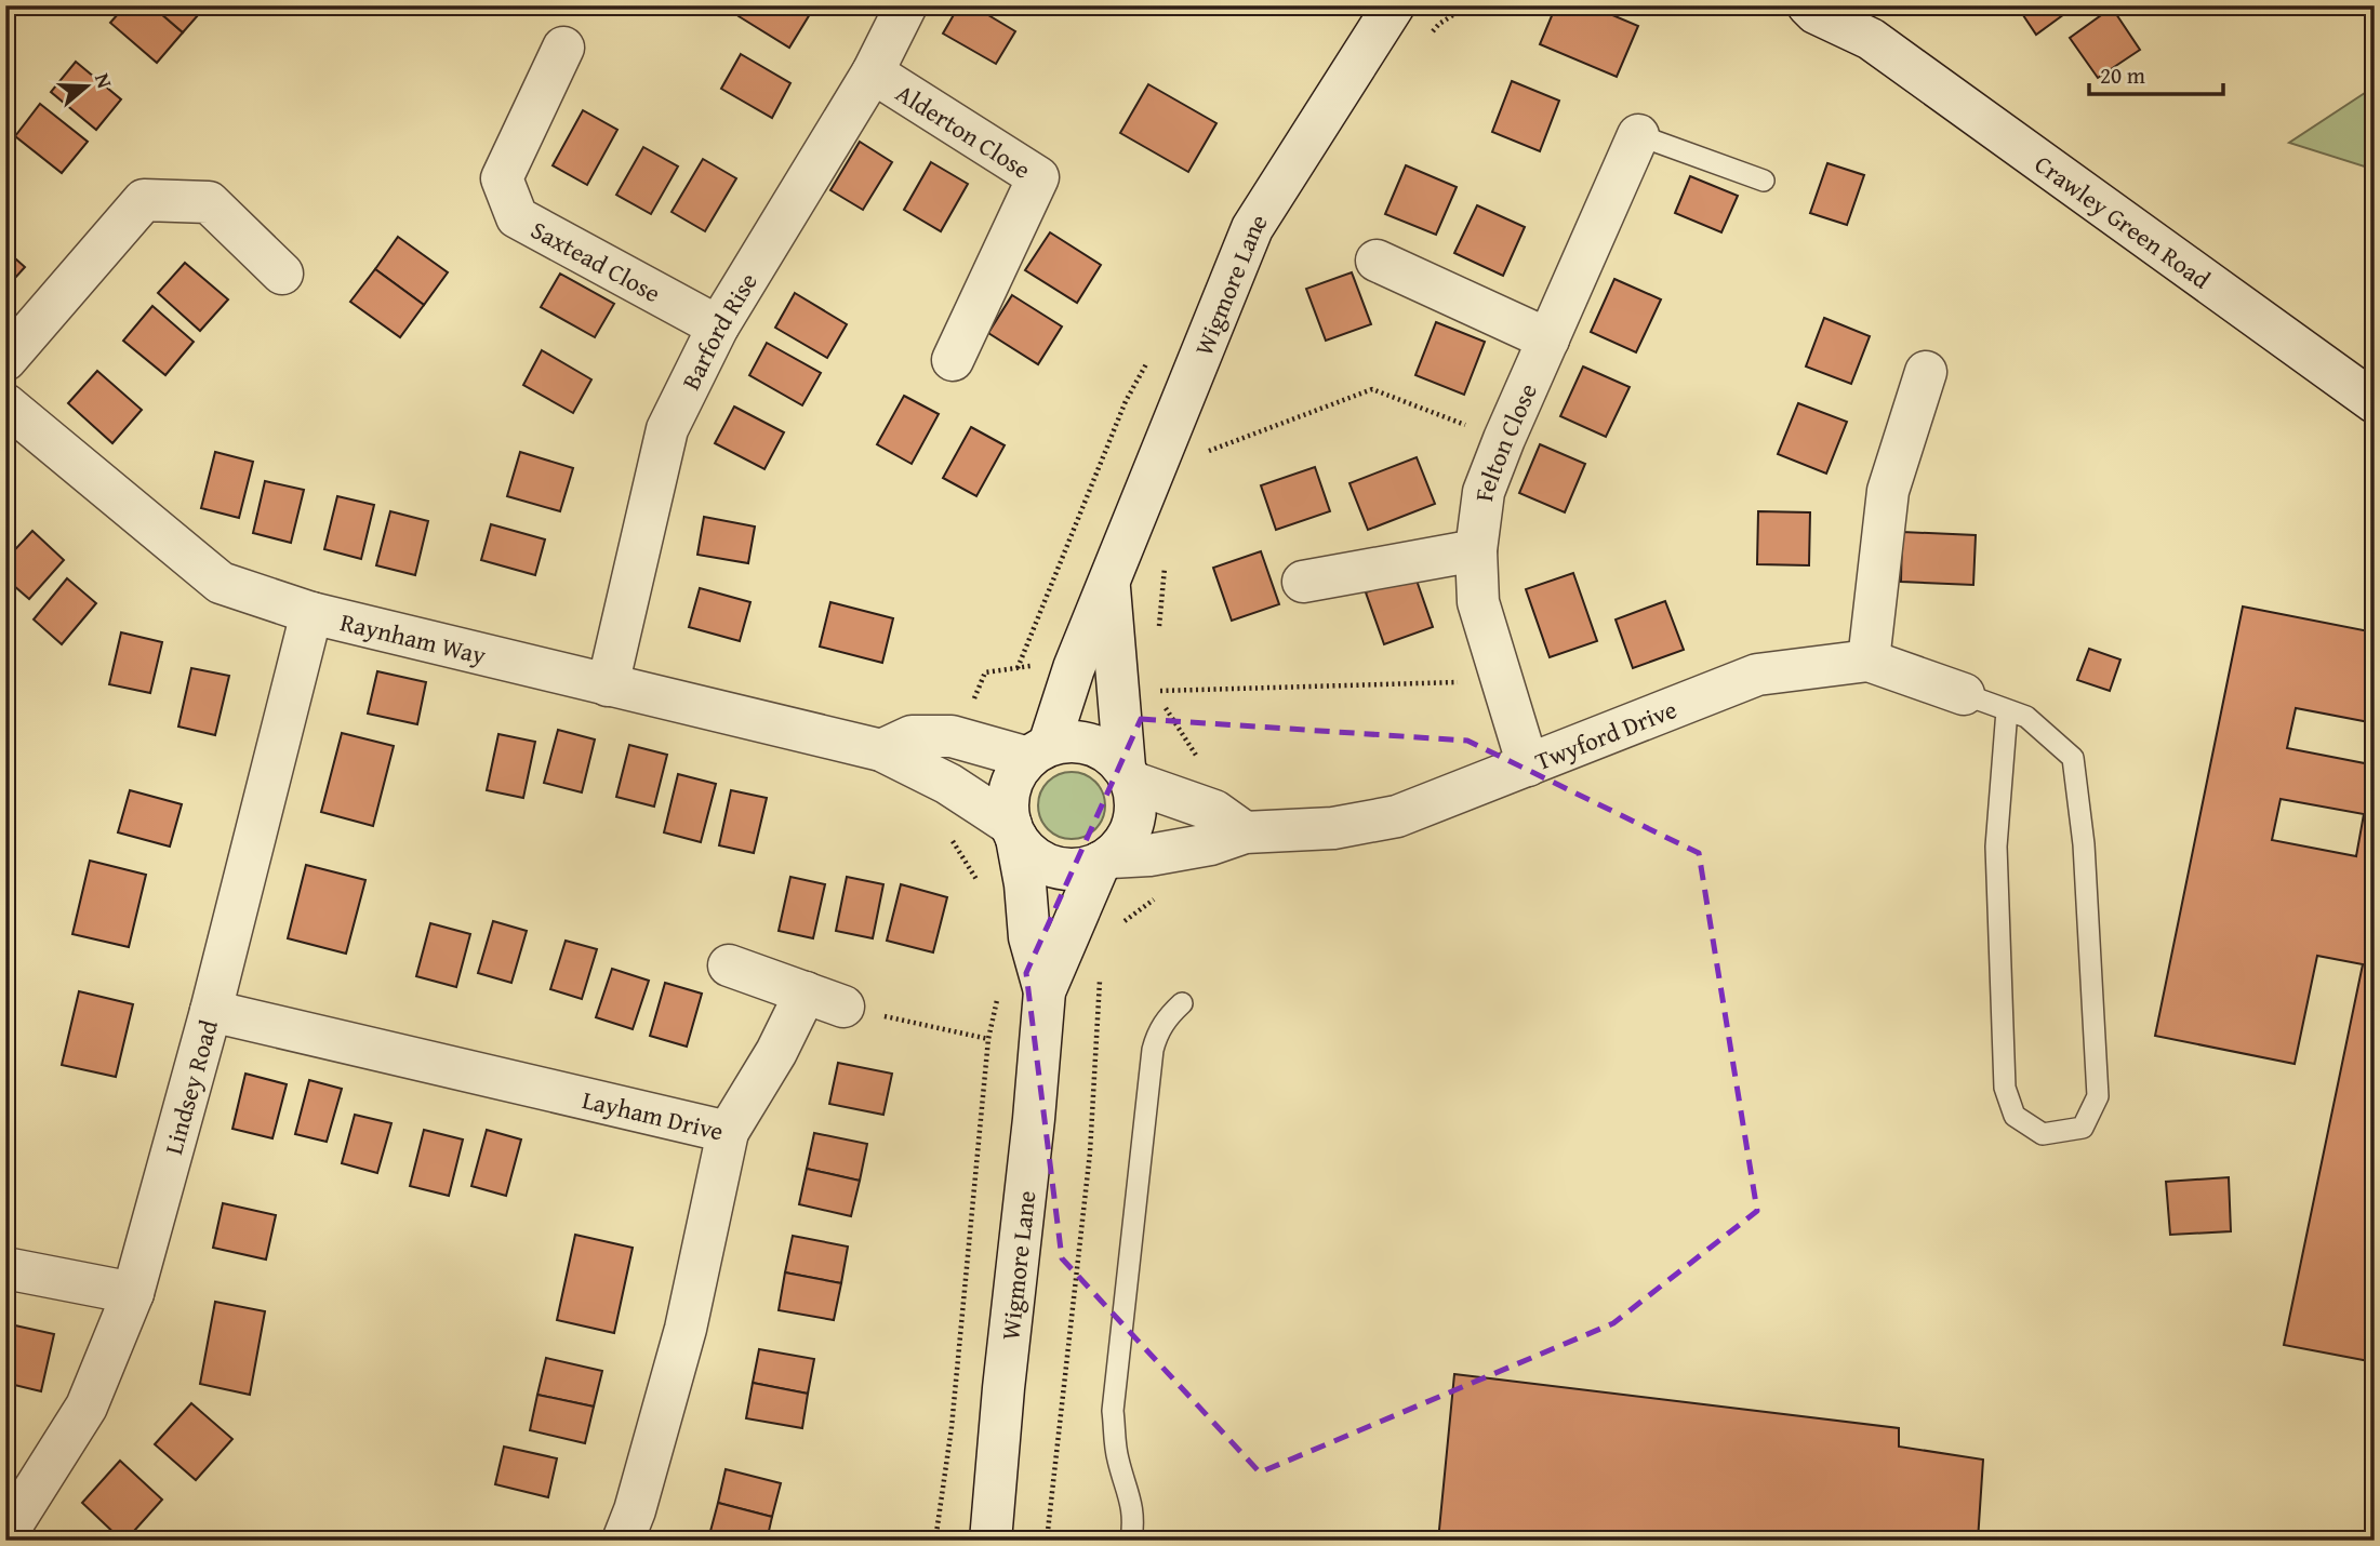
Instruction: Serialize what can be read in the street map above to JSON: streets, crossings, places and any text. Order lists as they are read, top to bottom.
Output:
{
  "streets": {
    "street": [
      "Alderton Close",
      "Crawley Green Road",
      "Saxtead Close",
      "Wigmore Lane",
      "Barford Rise",
      "Felton Close",
      "Raynham Way",
      "Twyford Drive",
      "Lindsey Road",
      "Layham Drive"
    ]
  },
  "crossings": [
    ["Alderton Close", "Barford Rise"],
    ["Saxtead Close", "Barford Rise"],
    ["Wigmore Lane", "Raynham Way"],
    ["Wigmore Lane", "Twyford Drive"],
    ["Barford Rise", "Raynham Way"],
    ["Felton Close", "Twyford Drive"],
    ["Raynham Way", "Twyford Drive"],
    ["Raynham Way", "Lindsey Road"],
    ["Lindsey Road", "Layham Drive"]
  ],
  "scale_bar": "20 m",
  "north": "right"
}
